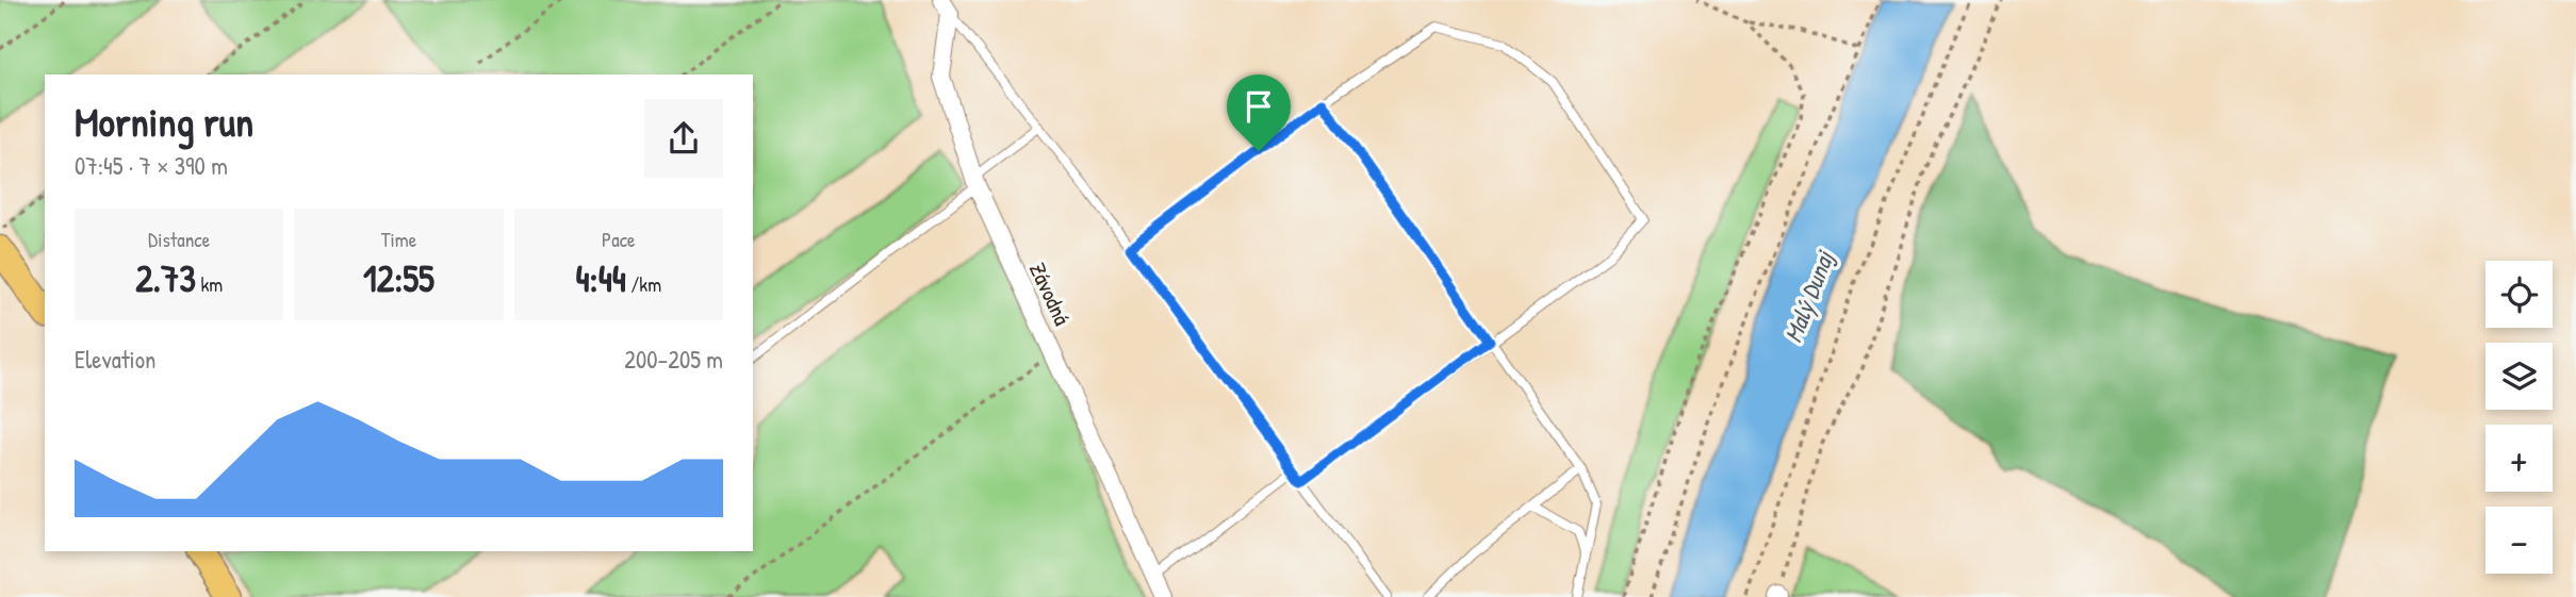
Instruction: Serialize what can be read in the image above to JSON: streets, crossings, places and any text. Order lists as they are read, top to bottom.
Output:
{
  "streets": {
    "street": ["Závodná"]
  },
  "water": ["Malý Dunaj"],
  "page": {
    "heading": ["Morning run", "07:45 · 7 × 390 m"],
    "stats": [
      ["Distance", "2.73 km"],
      ["Time", "12:55"],
      ["Pace", "4:44 /km"]
    ],
    "map_buttons": ["+", "−"],
    "chart": ["Elevation", "200–205 m"]
  }
}
